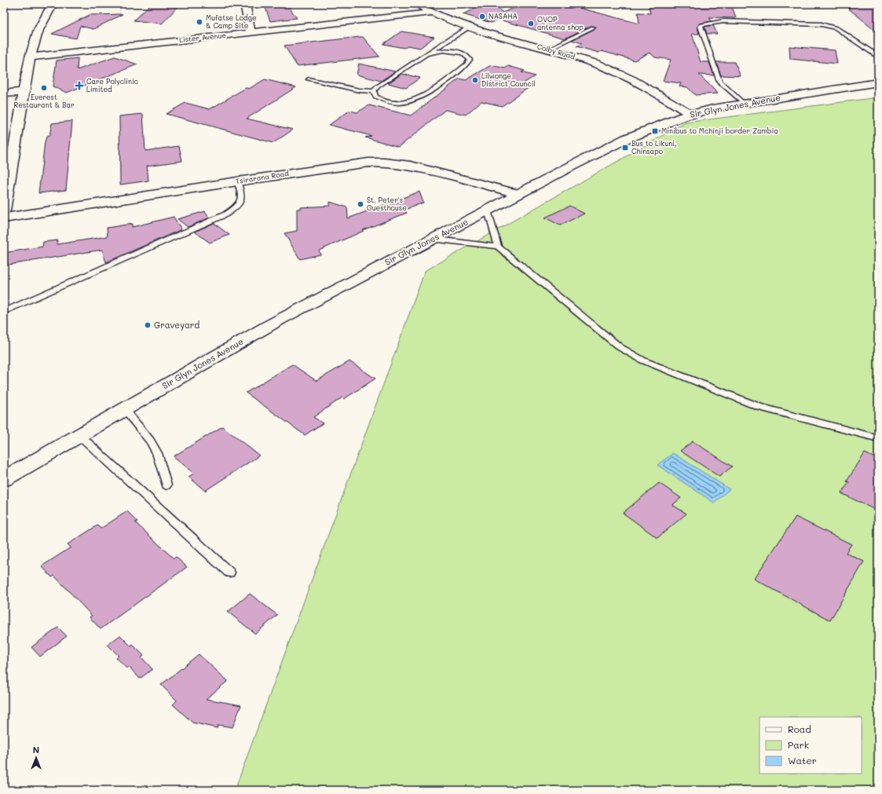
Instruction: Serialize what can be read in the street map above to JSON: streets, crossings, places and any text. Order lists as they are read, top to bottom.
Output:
{
  "streets": {
    "street": [
      "Lister Avenue",
      "Colby Road",
      "Sir Glyn Jones Avenue",
      "Tsirarana Road"
    ]
  },
  "crossings": [
    ["Lister Avenue", "Colby Road"],
    ["Colby Road", "Sir Glyn Jones Avenue"],
    ["Sir Glyn Jones Avenue", "Tsirarana Road"]
  ],
  "places": {
    "other": [
      "NASAHA",
      "Mufatse Lodge & Camp Site",
      "OVOP antenna shop",
      "Lilwonge District Council",
      "Everest Restaurant & Bar",
      "St. Peter's Guesthouse",
      "Graveyard"
    ],
    "health": ["Care Polyclinic Limited"],
    "transit": ["Minibus to Mchinji border Zambia", "Bus to Likuni, Chinsapo"]
  },
  "legend": ["Road", "Park", "Water"],
  "north": "top"
}
